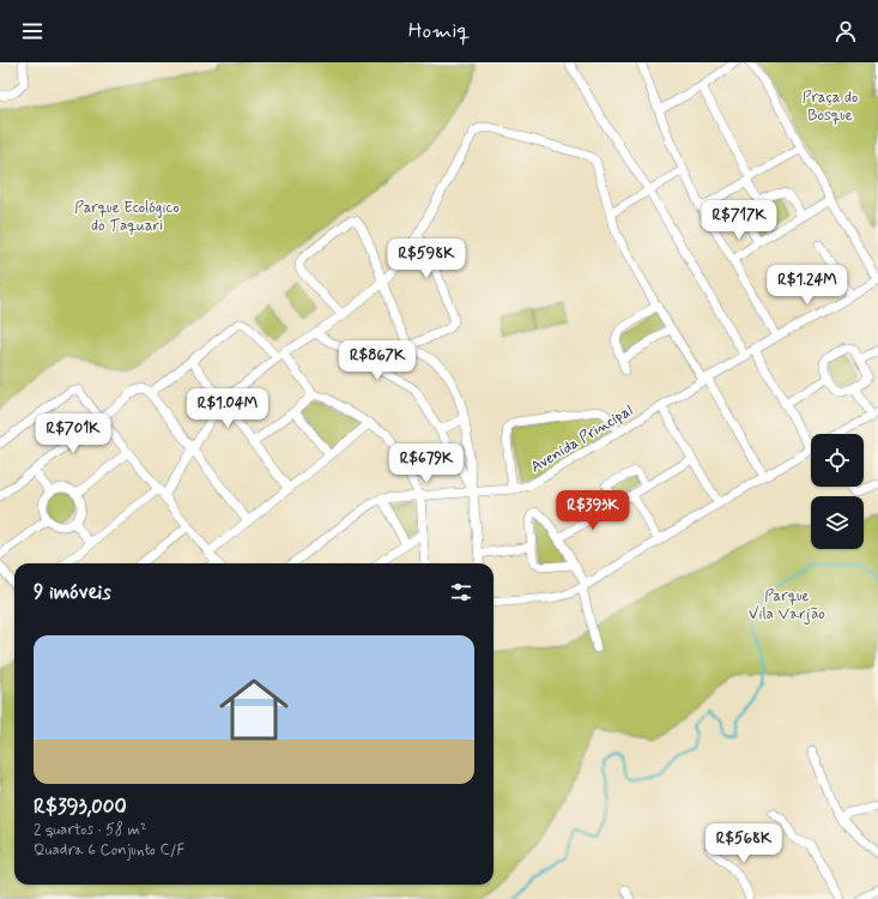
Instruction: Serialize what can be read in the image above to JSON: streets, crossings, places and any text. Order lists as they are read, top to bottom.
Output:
{
  "streets": {
    "street": ["Avenida Principal"]
  },
  "parks": ["Praça do Bosque", "Parque Ecológico do Taquari", "Parque Vila Varjão"],
  "page": {
    "header": "Homiq",
    "price": [
      "R$717K",
      "R$598K",
      "R$1.24M",
      "R$867K",
      "R$1.04M",
      "R$701K",
      "R$679K",
      "R$393K",
      "R$568K"
    ],
    "heading": "9 imóveis",
    "list": [
      {
        "name": "R$393,000",
        "note": "2 quartos · 58 m² · Quadra 6 Conjunto C/F"
      }
    ]
  }
}
